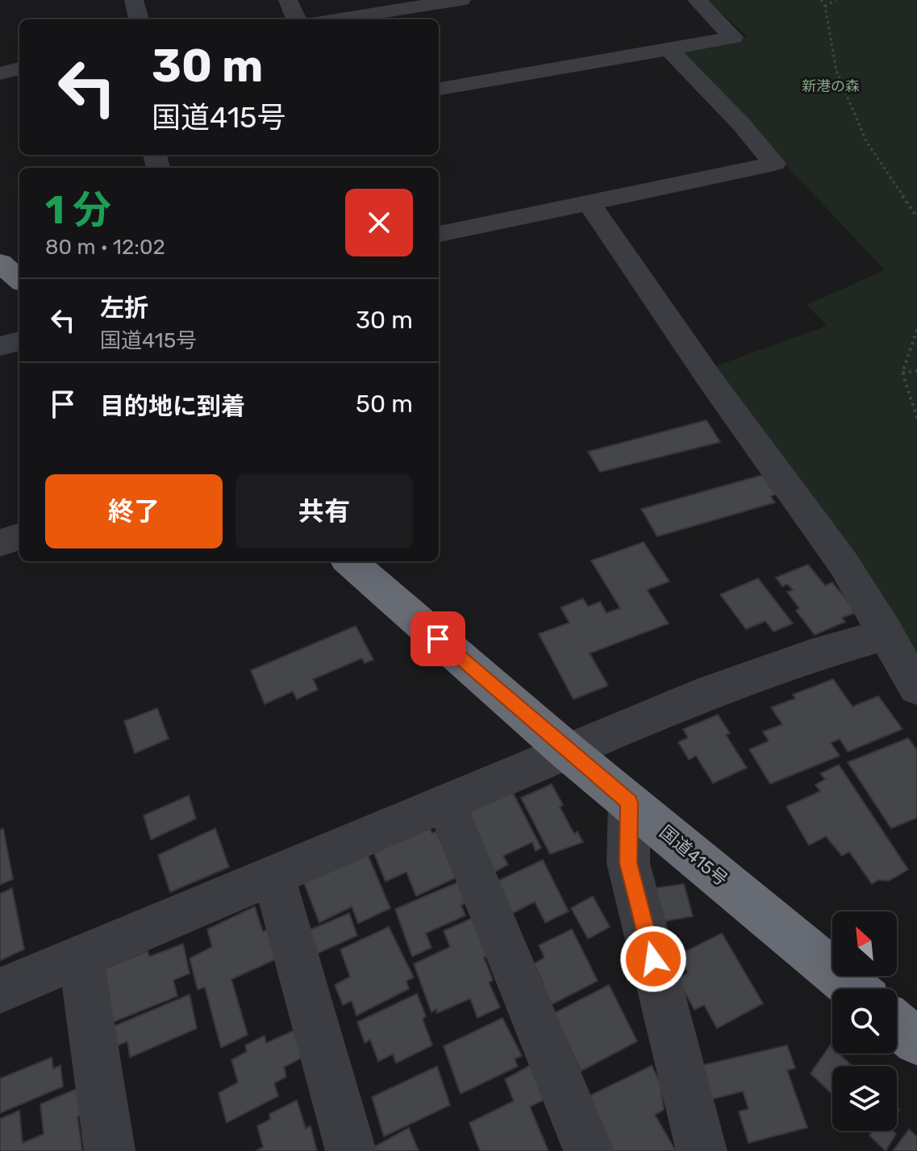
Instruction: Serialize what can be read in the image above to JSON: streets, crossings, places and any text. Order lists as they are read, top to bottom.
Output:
{
  "streets": {
    "highway": ["国道415号"]
  },
  "parks": ["新港の森"],
  "north": "top left",
  "page": {
    "turn": ["30 m", "国道415号"],
    "heading": ["1 分", "80 m · 12:02"],
    "list": [
      {
        "name": "左折",
        "note": "国道415号",
        "value": "30 m"
      },
      {
        "name": "目的地に到着",
        "value": "50 m"
      }
    ],
    "buttons": ["終了", "共有"]
  }
}
